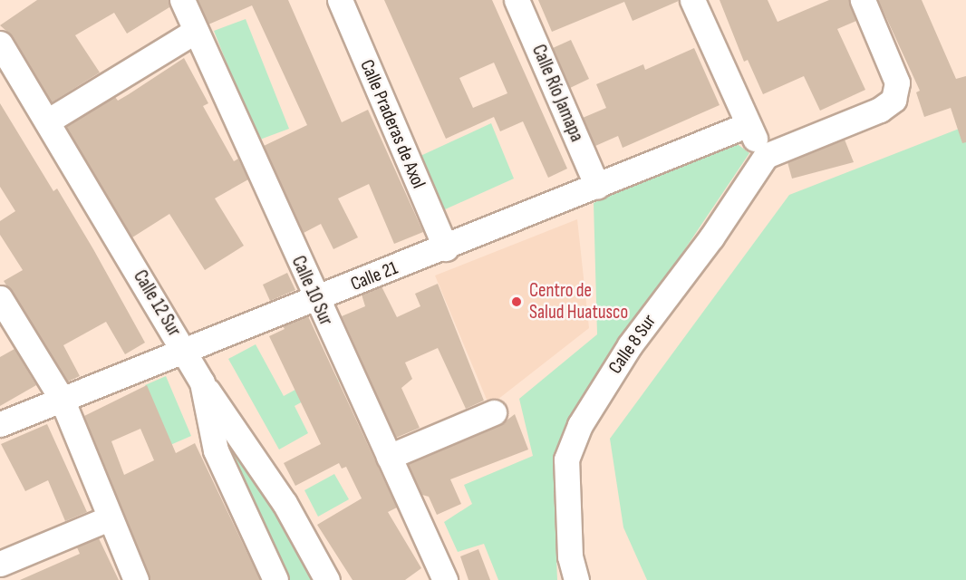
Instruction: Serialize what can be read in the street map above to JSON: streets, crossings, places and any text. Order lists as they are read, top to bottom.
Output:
{
  "streets": {
    "street": [
      "Calle Río Jamapa",
      "Calle Praderas de Axol",
      "Calle 21",
      "Calle 10 Sur",
      "Calle 12 Sur",
      "Calle 8 Sur"
    ]
  },
  "crossings": [
    ["Calle Río Jamapa", "Calle 21"],
    ["Calle Praderas de Axol", "Calle 21"],
    ["Calle 21", "Calle 10 Sur"],
    ["Calle 21", "Calle 12 Sur"]
  ],
  "places": ["Centro de Salud Huatusco"]
}
